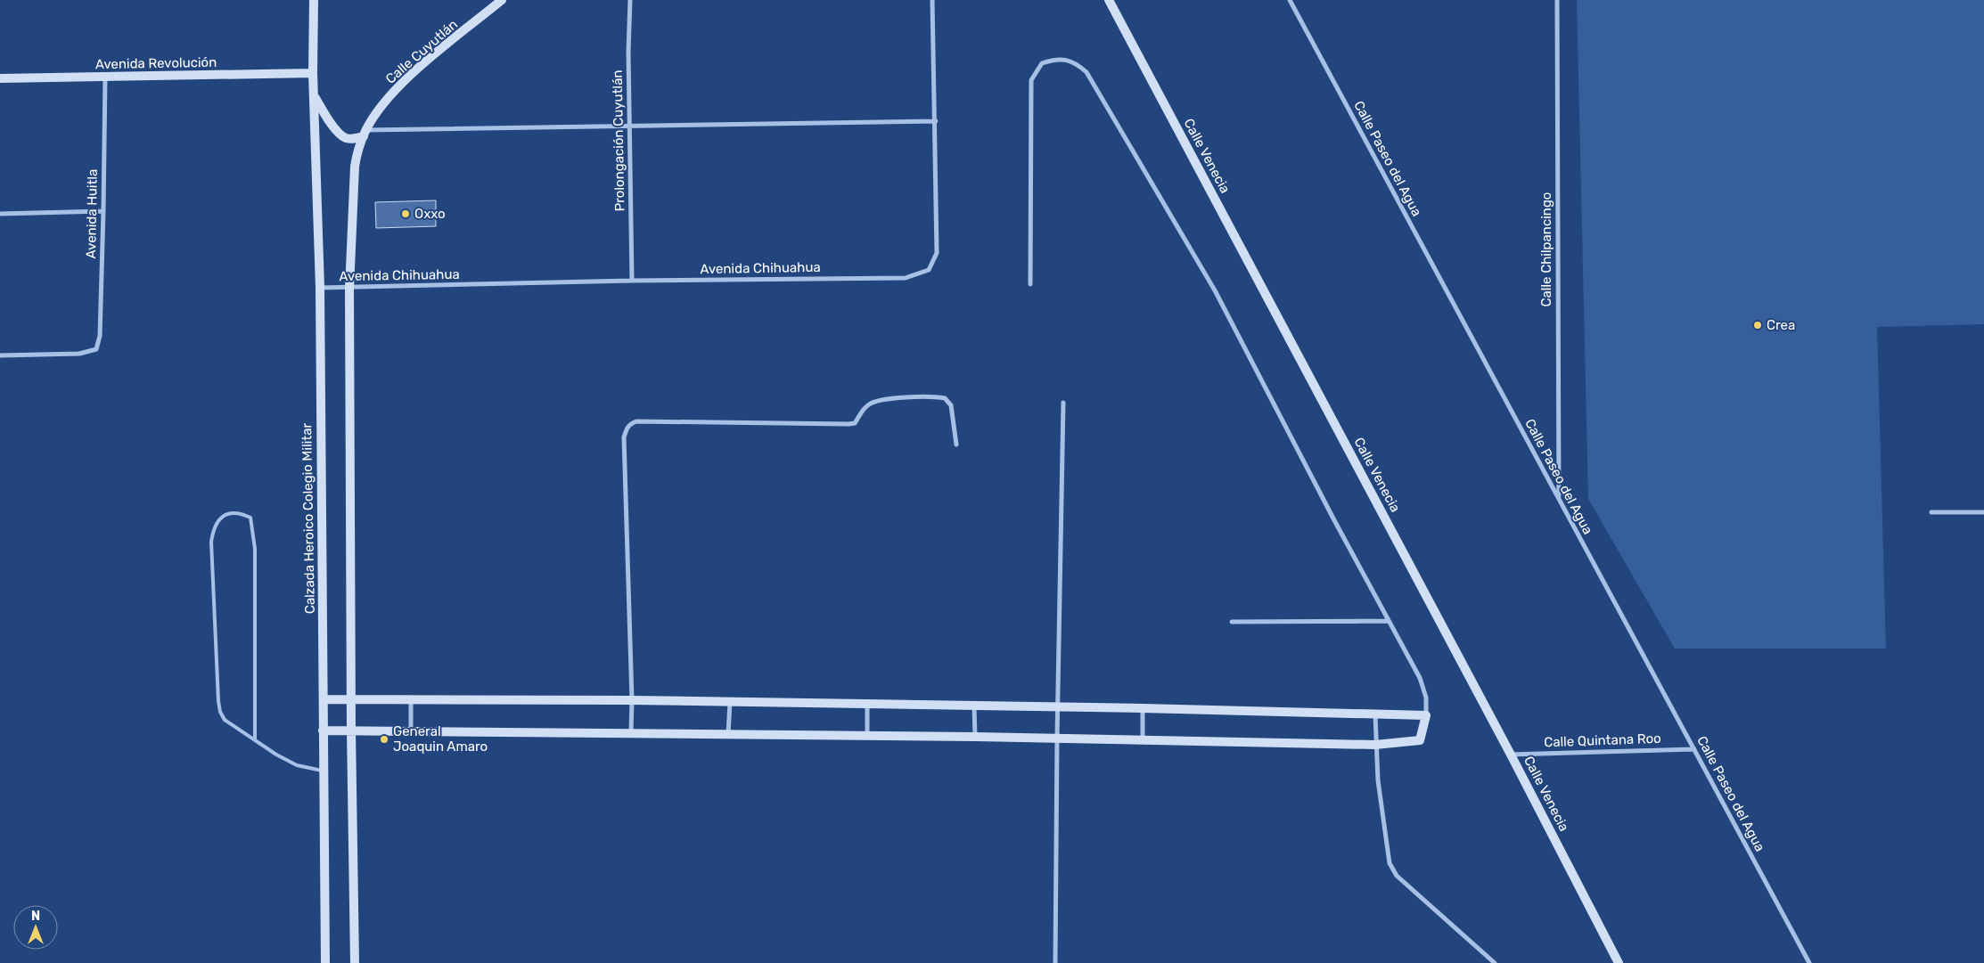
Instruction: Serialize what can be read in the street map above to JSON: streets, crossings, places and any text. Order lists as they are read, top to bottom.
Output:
{
  "streets": {
    "street": [
      "Calle Cuyutlán",
      "Avenida Revolución",
      "Prolongación Cuyutlán",
      "Calle Venecia",
      "Calle Paseo del Agua",
      "Avenida Huitla",
      "Calle Chilpancingo",
      "Avenida Chihuahua",
      "Calzada Heroico Colegio Militar",
      "Calle Quintana Roo"
    ]
  },
  "crossings": [
    ["Avenida Revolución", "Avenida Huitla"],
    ["Avenida Revolución", "Calzada Heroico Colegio Militar"],
    ["Prolongación Cuyutlán", "Avenida Chihuahua"],
    ["Calle Venecia", "Calle Quintana Roo"],
    ["Calle Paseo del Agua", "Calle Chilpancingo"],
    ["Calle Paseo del Agua", "Calle Quintana Roo"],
    ["Avenida Chihuahua", "Calzada Heroico Colegio Militar"]
  ],
  "places": ["Oxxo", "Crea", "General Joaquin Amaro"],
  "north": "top"
}
